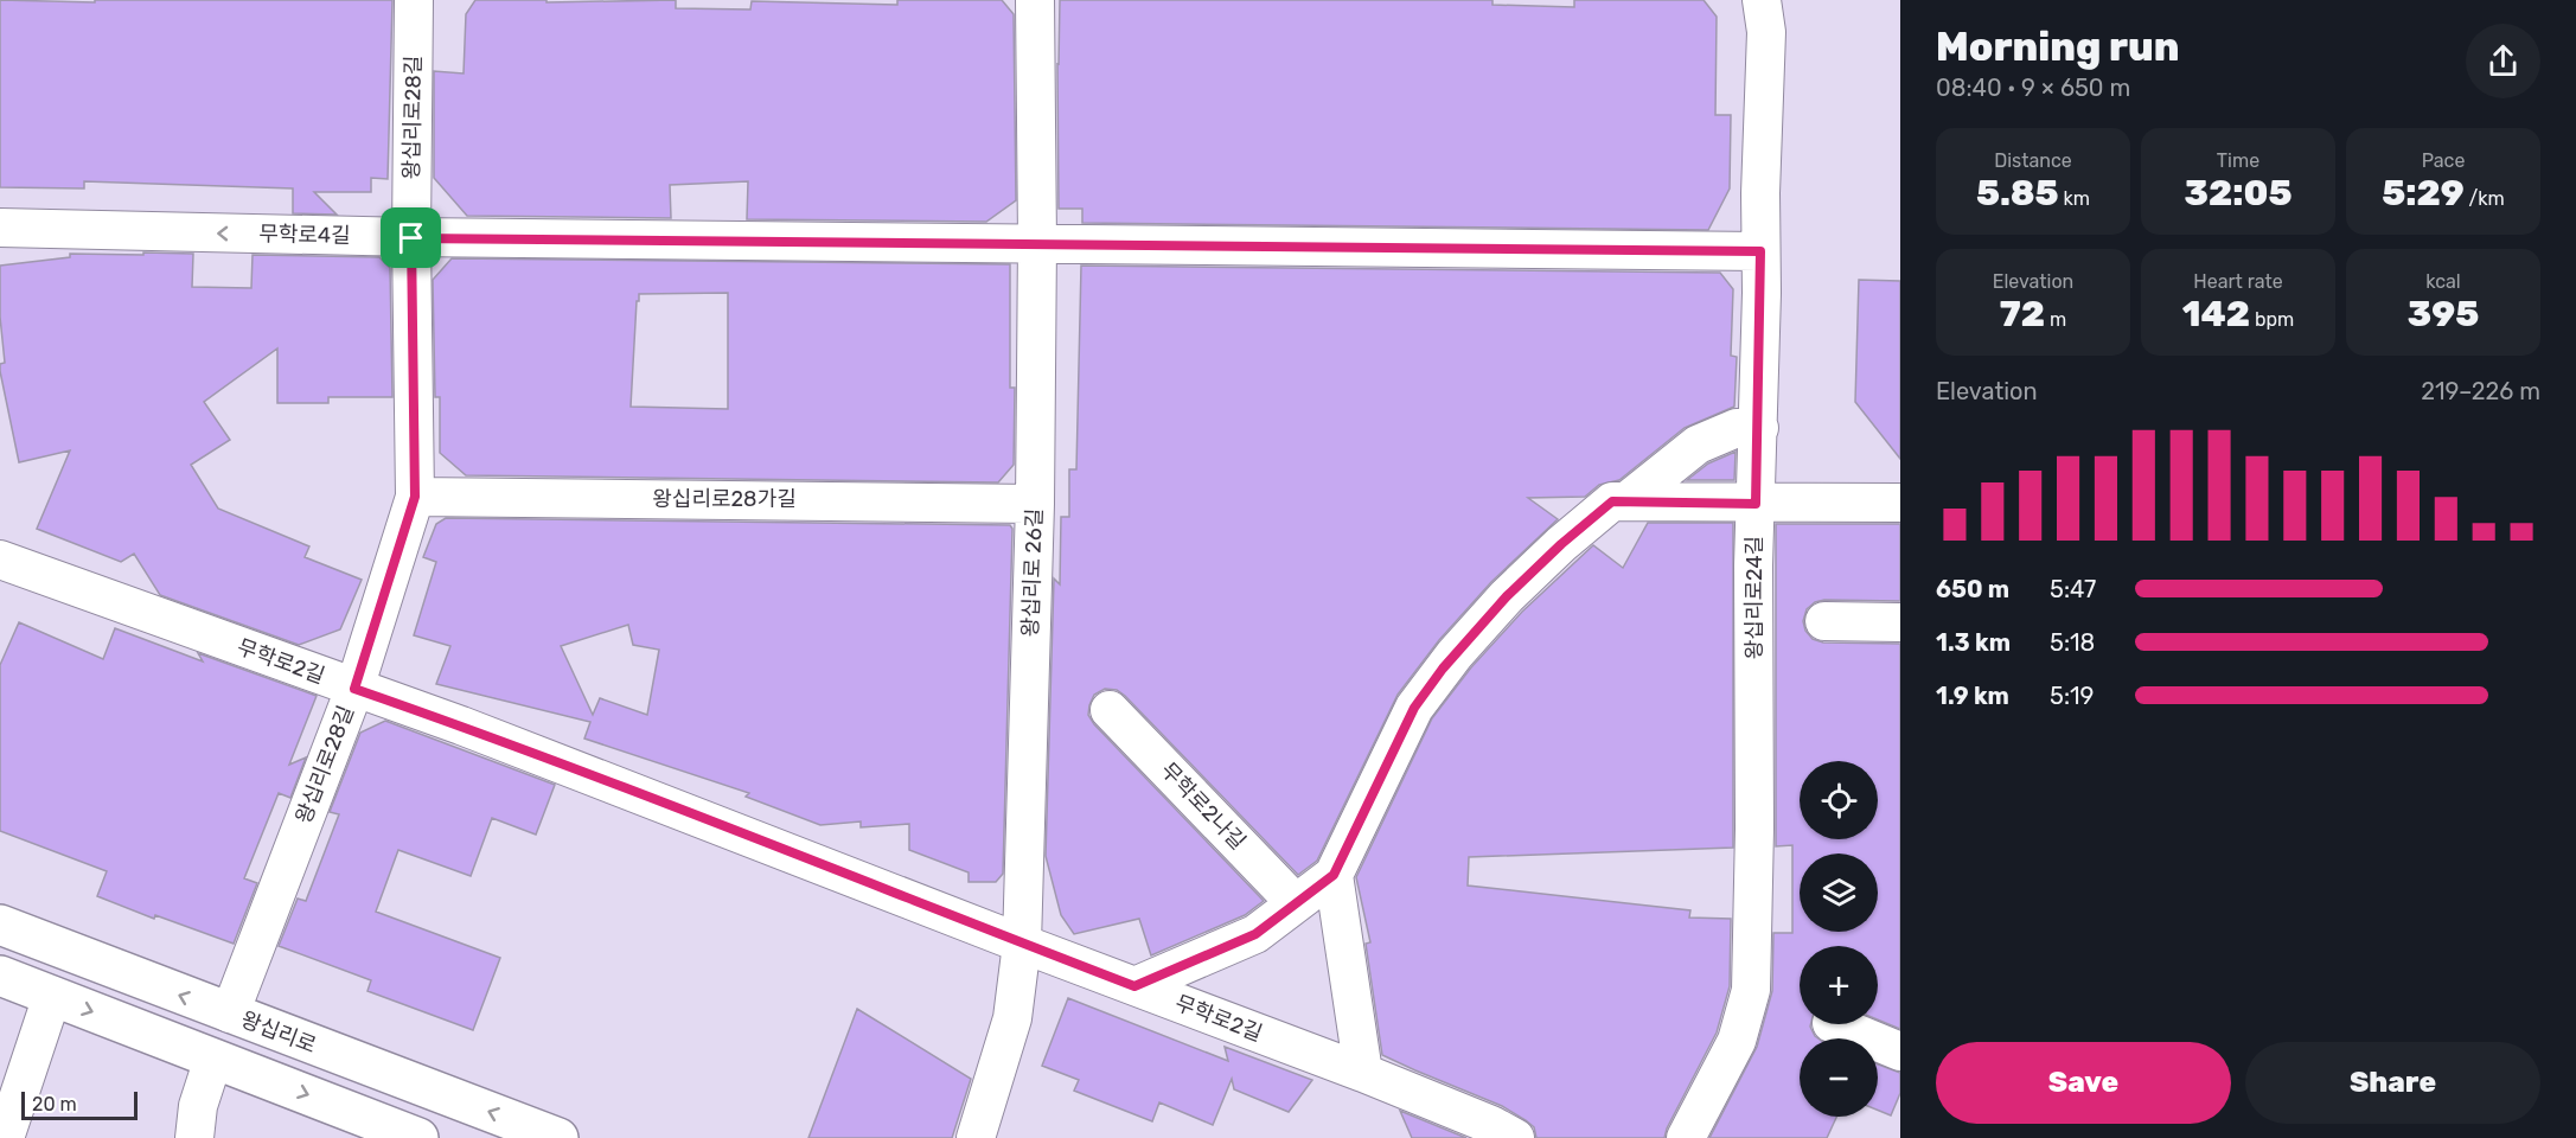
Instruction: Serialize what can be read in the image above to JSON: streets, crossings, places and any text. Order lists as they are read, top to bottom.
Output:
{
  "streets": {
    "main road": ["왕십리로"],
    "street": [
      "왕십리로28길",
      "무학로4길",
      "왕십리로28가길",
      "왕십리로 26길",
      "왕십리로24길",
      "무학로2길",
      "무학로2나길"
    ]
  },
  "crossings": [
    ["왕십리로28길", "무학로4길"],
    ["왕십리로28길", "왕십리로28가길"],
    ["왕십리로28길", "무학로2길"],
    ["왕십리로28길", "왕십리로"],
    ["무학로4길", "왕십리로 26길"],
    ["무학로4길", "왕십리로24길"],
    ["왕십리로28가길", "왕십리로 26길"],
    ["왕십리로 26길", "무학로2길"]
  ],
  "scale_bar": "20 m",
  "page": {
    "heading": ["Morning run", "08:40 · 9 × 650 m"],
    "stats": [
      ["Distance", "5.85 km"],
      ["Time", "32:05"],
      ["Pace", "5:29 /km"],
      ["Elevation", "72 m"],
      ["Heart rate", "142 bpm"],
      ["kcal", "395"]
    ],
    "chart": ["Elevation", "219–226 m"],
    "list": [
      {
        "name": "650 m",
        "note": "5:47"
      },
      {
        "name": "1.3 km",
        "note": "5:18"
      },
      {
        "name": "1.9 km",
        "note": "5:19"
      }
    ],
    "map_buttons": ["+", "−"],
    "buttons": ["Save", "Share"],
    "scale": "20 m"
  }
}
